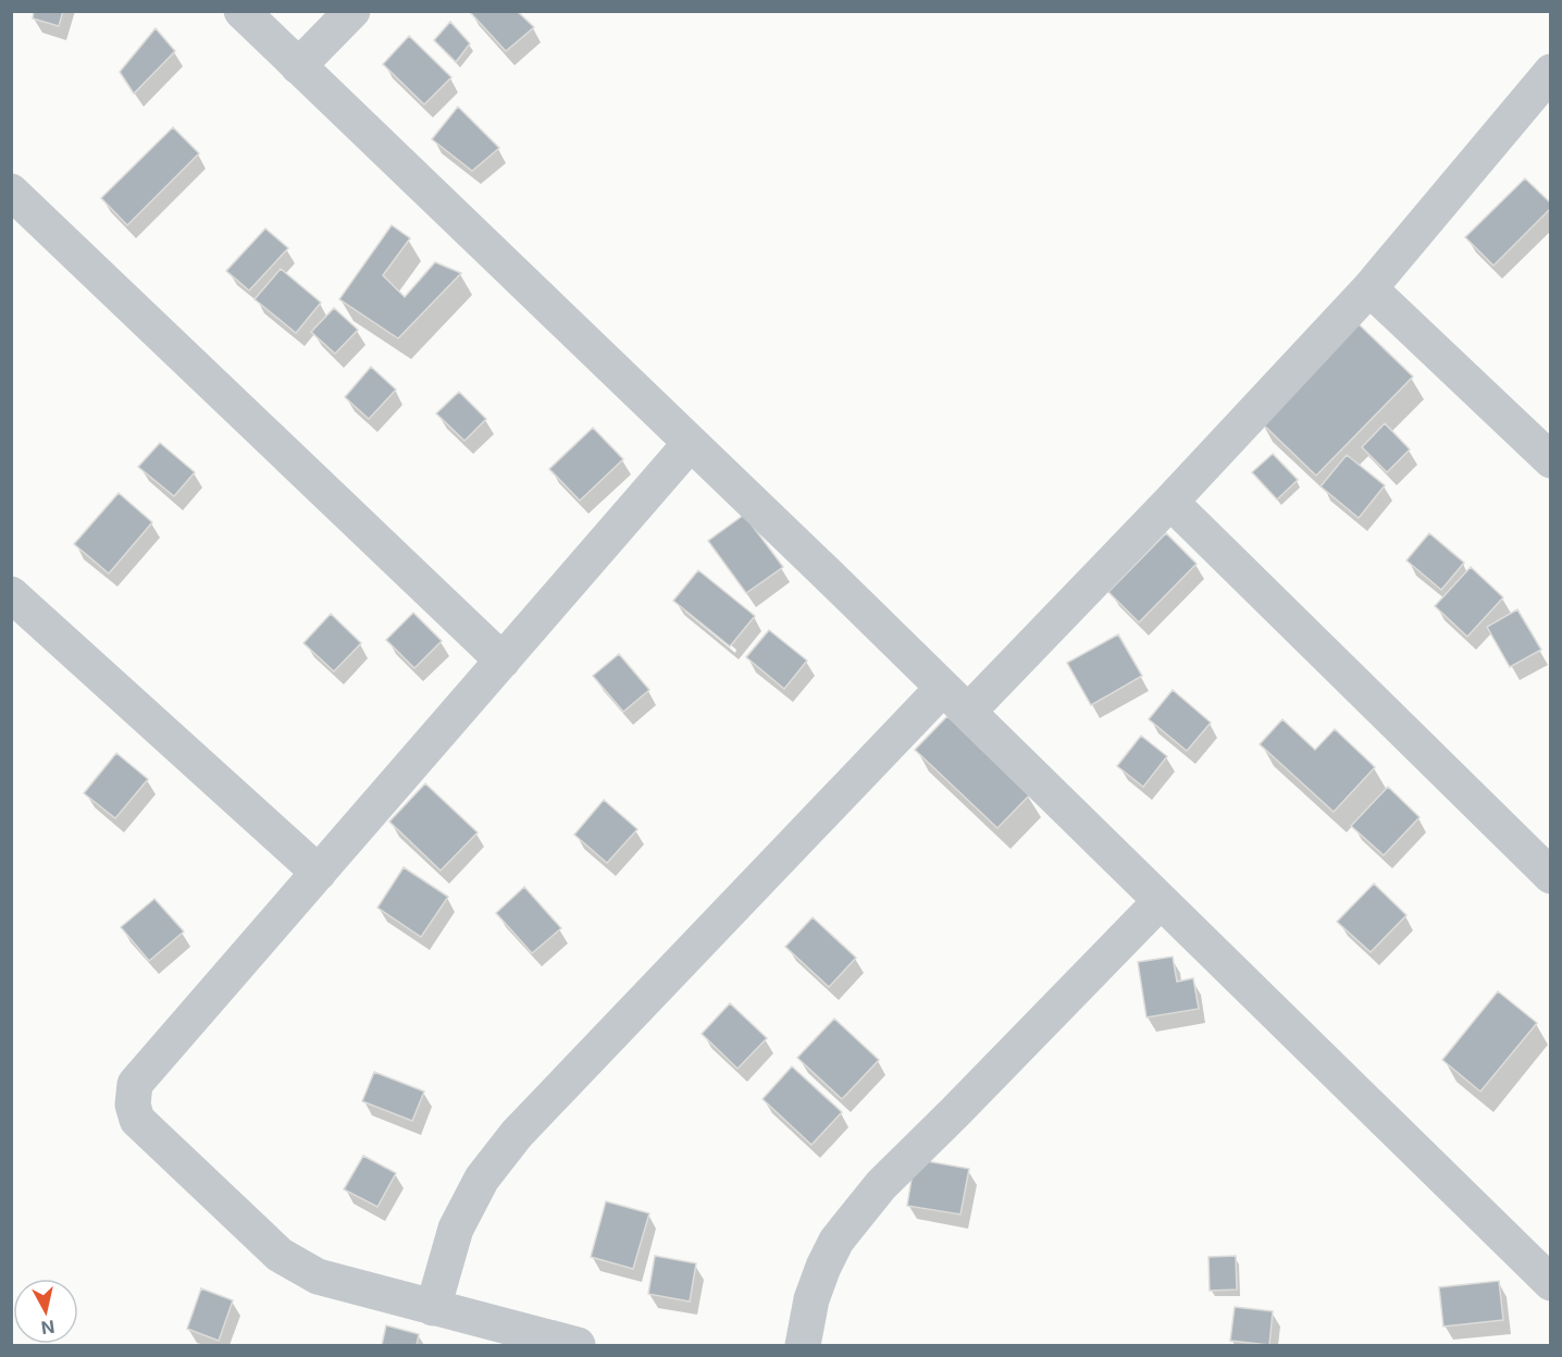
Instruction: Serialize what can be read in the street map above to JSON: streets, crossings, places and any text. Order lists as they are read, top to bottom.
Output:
{
  "north": "bottom"
}
